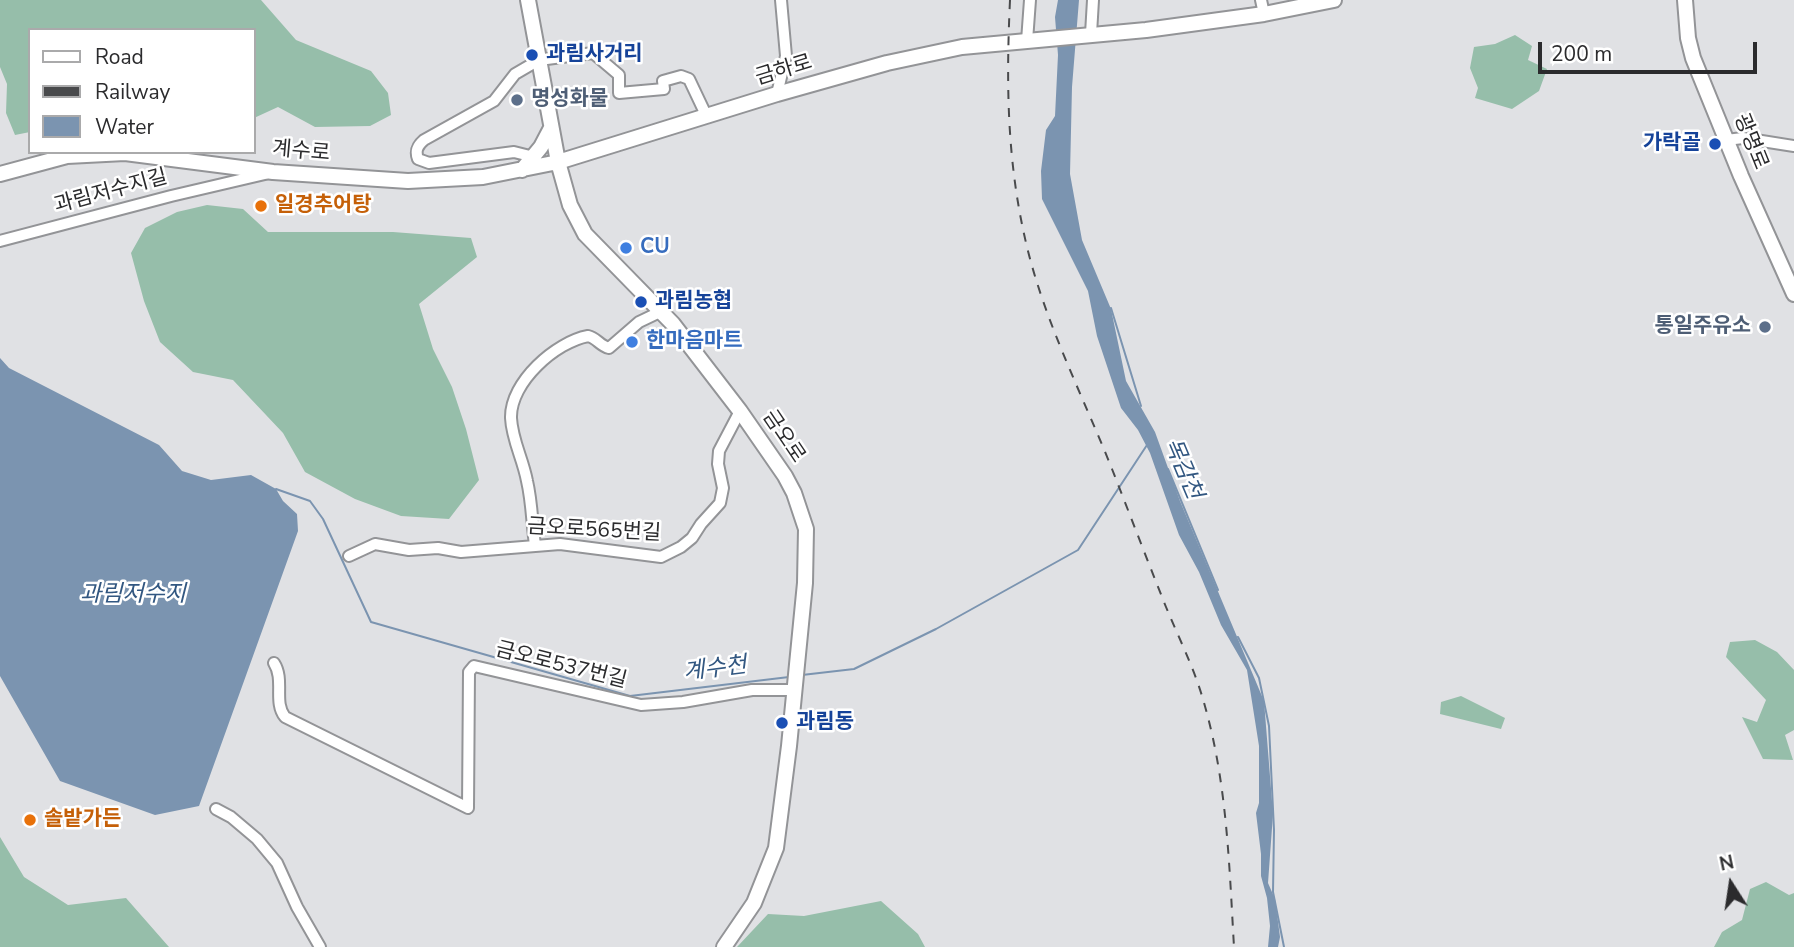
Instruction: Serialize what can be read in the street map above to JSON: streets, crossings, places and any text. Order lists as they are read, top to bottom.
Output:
{
  "streets": {
    "main road": [
      "금하로",
      "광명로",
      "계수로",
      "금오로"
    ],
    "street": ["과림저수지길", "금오로565번길", "금오로537번길"]
  },
  "crossings": [
    ["금하로", "계수로"],
    ["금하로", "금오로"],
    ["계수로", "과림저수지길"],
    ["계수로", "금오로"],
    ["금오로", "금오로565번길"],
    ["금오로", "금오로537번길"]
  ],
  "water": ["목감천", "과림저수지", "계수천"],
  "places": [
    "과림사거리",
    "명성화물",
    "가락골",
    "일경추어탕",
    "CU",
    "과림농협",
    "통일주유소",
    "한마음마트",
    "과림동",
    "솔밭가든"
  ],
  "legend": ["Road", "Railway", "Water"],
  "scale_bar": "200 m",
  "north": "top"
}
